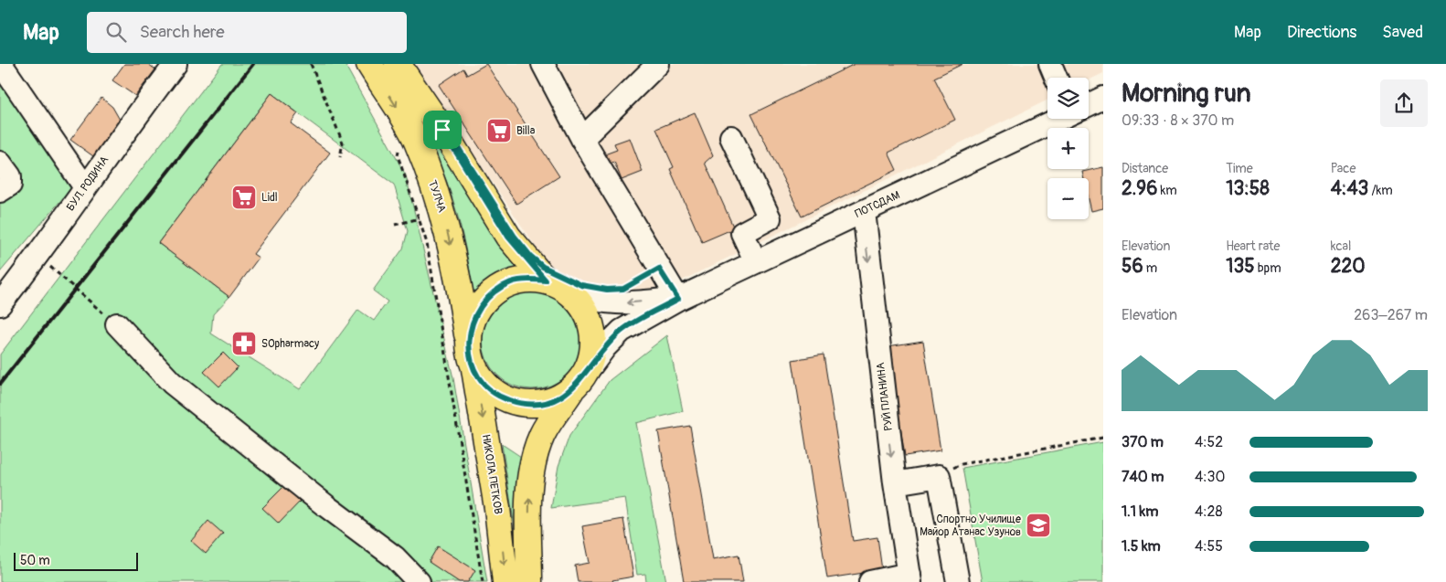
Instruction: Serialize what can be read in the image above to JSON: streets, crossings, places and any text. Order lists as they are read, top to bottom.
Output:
{
  "streets": {
    "main road": ["ТУЛЧА", "НИКОЛА ПЕТКОВ"],
    "street": ["БУЛ. РОДИНА", "ПОТСДАМ", "РУЙ ПЛАНИНА"]
  },
  "crossings": [
    ["ТУЛЧА", "ПОТСДАМ"],
    ["ТУЛЧА", "НИКОЛА ПЕТКОВ"],
    ["ПОТСДАМ", "РУЙ ПЛАНИНА"],
    ["ПОТСДАМ", "НИКОЛА ПЕТКОВ"]
  ],
  "one_way": ["РУЙ ПЛАНИНА", "НИКОЛА ПЕТКОВ"],
  "places": {
    "supermarket": ["Billa", "Lidl"],
    "pharmacy": ["SOpharmacy"],
    "school or university": ["Спортно Училище Майор Атанас Узунов"]
  },
  "scale_bar": "50 m",
  "page": {
    "header": "Map",
    "search": "Search here",
    "nav": ["Map", "Directions", "Saved"],
    "heading": ["Morning run", "09:33 · 8 × 370 m"],
    "map_buttons": ["+", "−"],
    "stats": [
      ["Distance", "2.96 km"],
      ["Time", "13:58"],
      ["Pace", "4:43 /km"],
      ["Elevation", "56 m"],
      ["Heart rate", "135 bpm"],
      ["kcal", "220"]
    ],
    "chart": ["Elevation", "263–267 m"],
    "list": [
      {
        "name": "370 m",
        "note": "4:52"
      },
      {
        "name": "740 m",
        "note": "4:30"
      },
      {
        "name": "1.1 km",
        "note": "4:28"
      },
      {
        "name": "1.5 km",
        "note": "4:55"
      }
    ],
    "scale": "50 m"
  }
}
